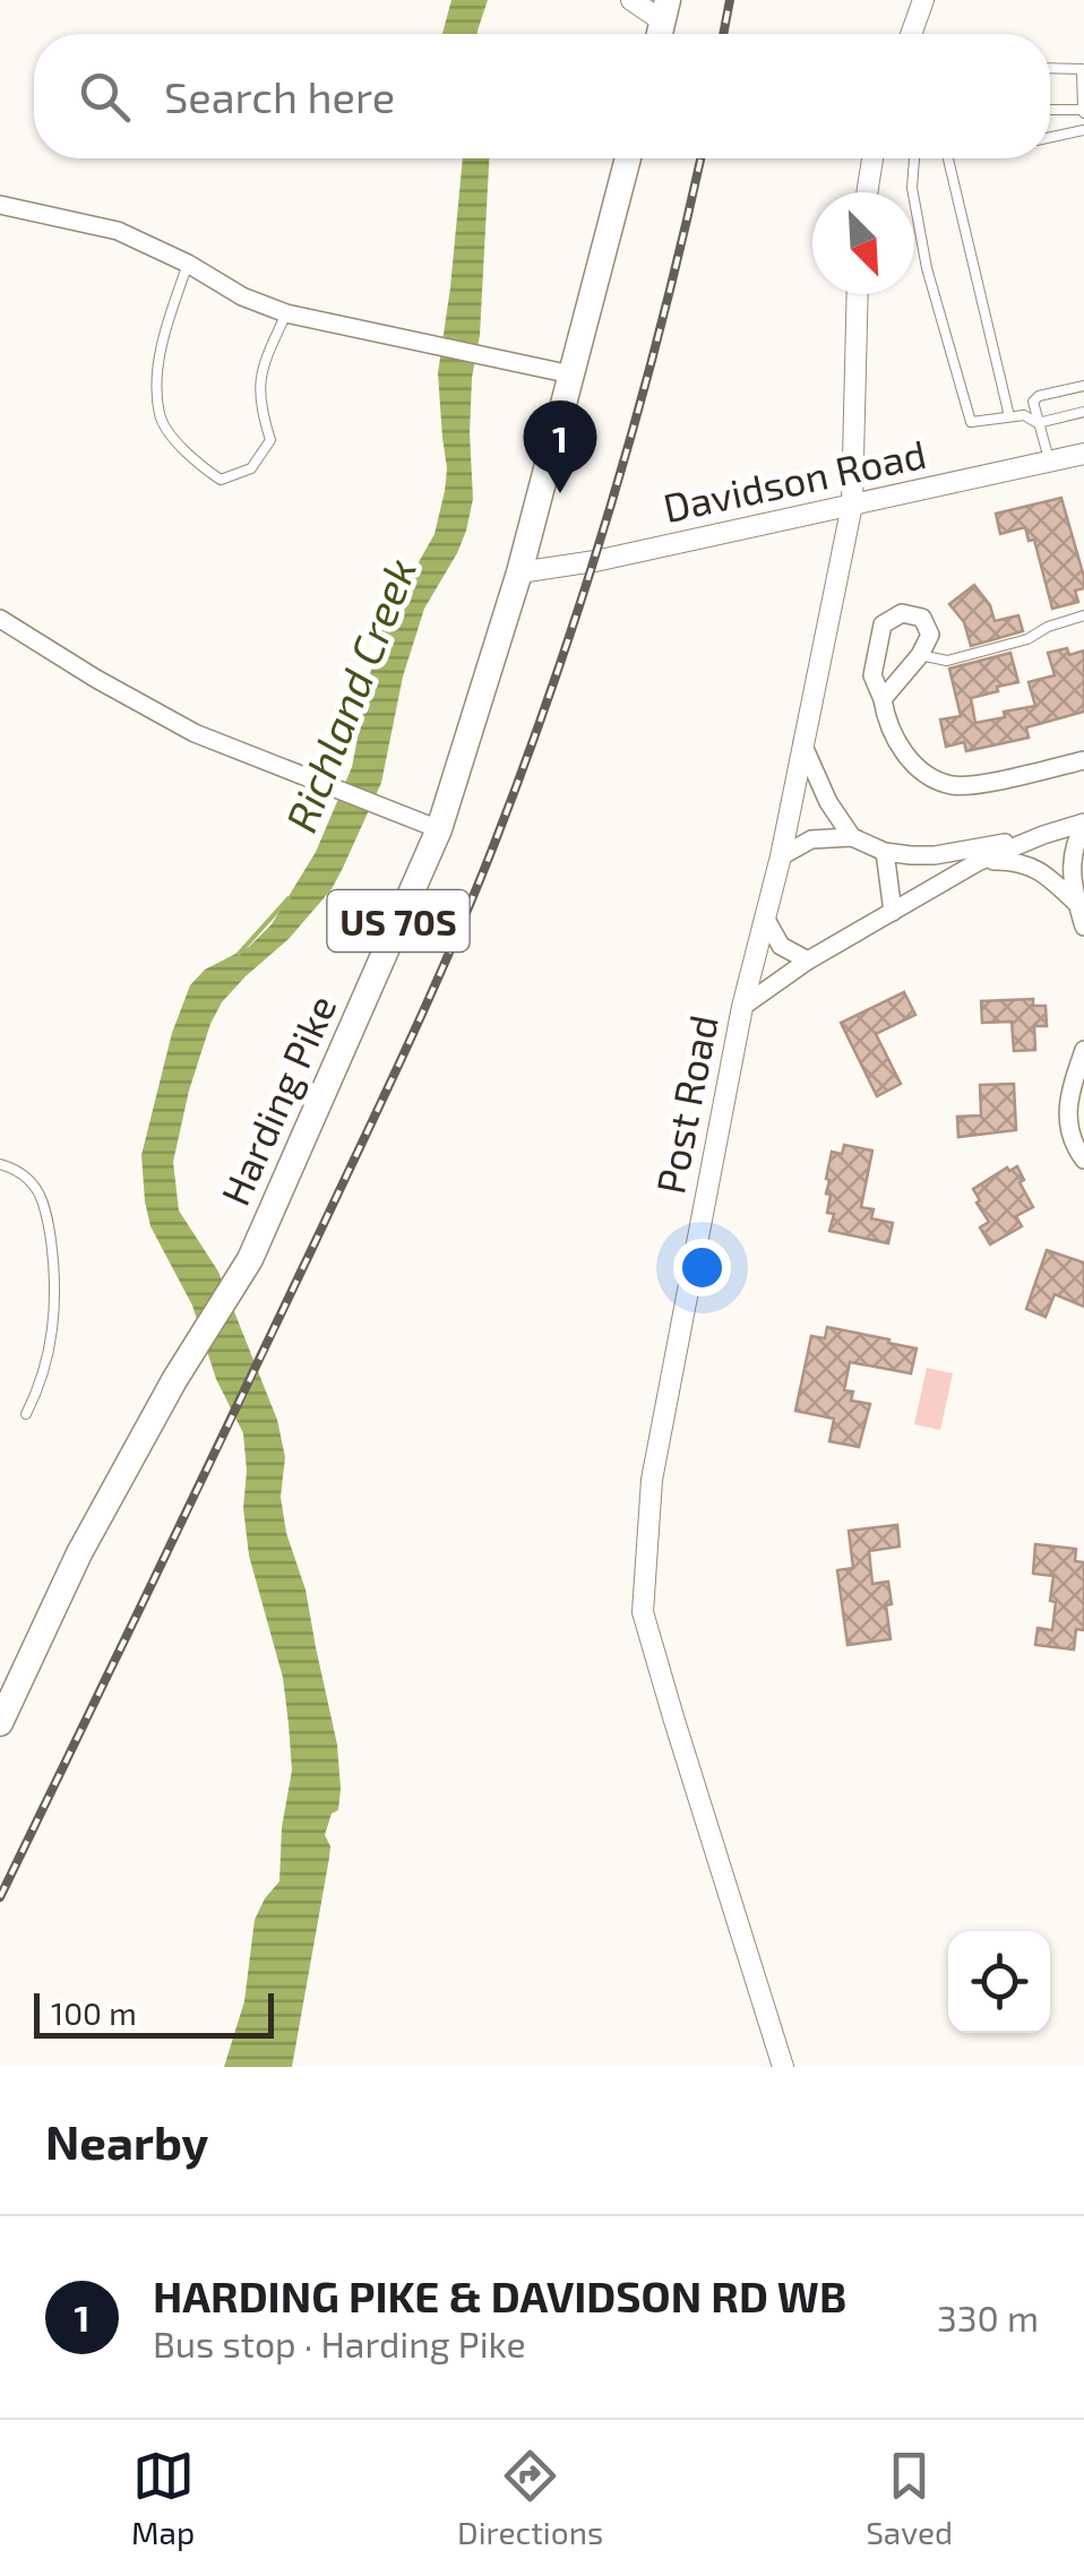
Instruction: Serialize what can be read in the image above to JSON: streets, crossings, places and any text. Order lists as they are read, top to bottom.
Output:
{
  "streets": {
    "main road": ["US 70S", "Harding Pike"],
    "street": ["Davidson Road", "Post Road"]
  },
  "crossings": [
    ["Davidson Road", "Harding Pike"],
    ["Davidson Road", "Post Road"]
  ],
  "water": ["Richland Creek"],
  "scale_bar": "100 m",
  "north": "bottom right",
  "page": {
    "search": "Search here",
    "pins": "1",
    "scale": "100 m",
    "heading": "Nearby",
    "list": [
      {
        "mark": "1",
        "name": "HARDING PIKE & DAVIDSON RD WB",
        "note": "Bus stop · Harding Pike",
        "value": "330 m"
      }
    ],
    "nav": ["Map", "Directions", "Saved"]
  }
}
